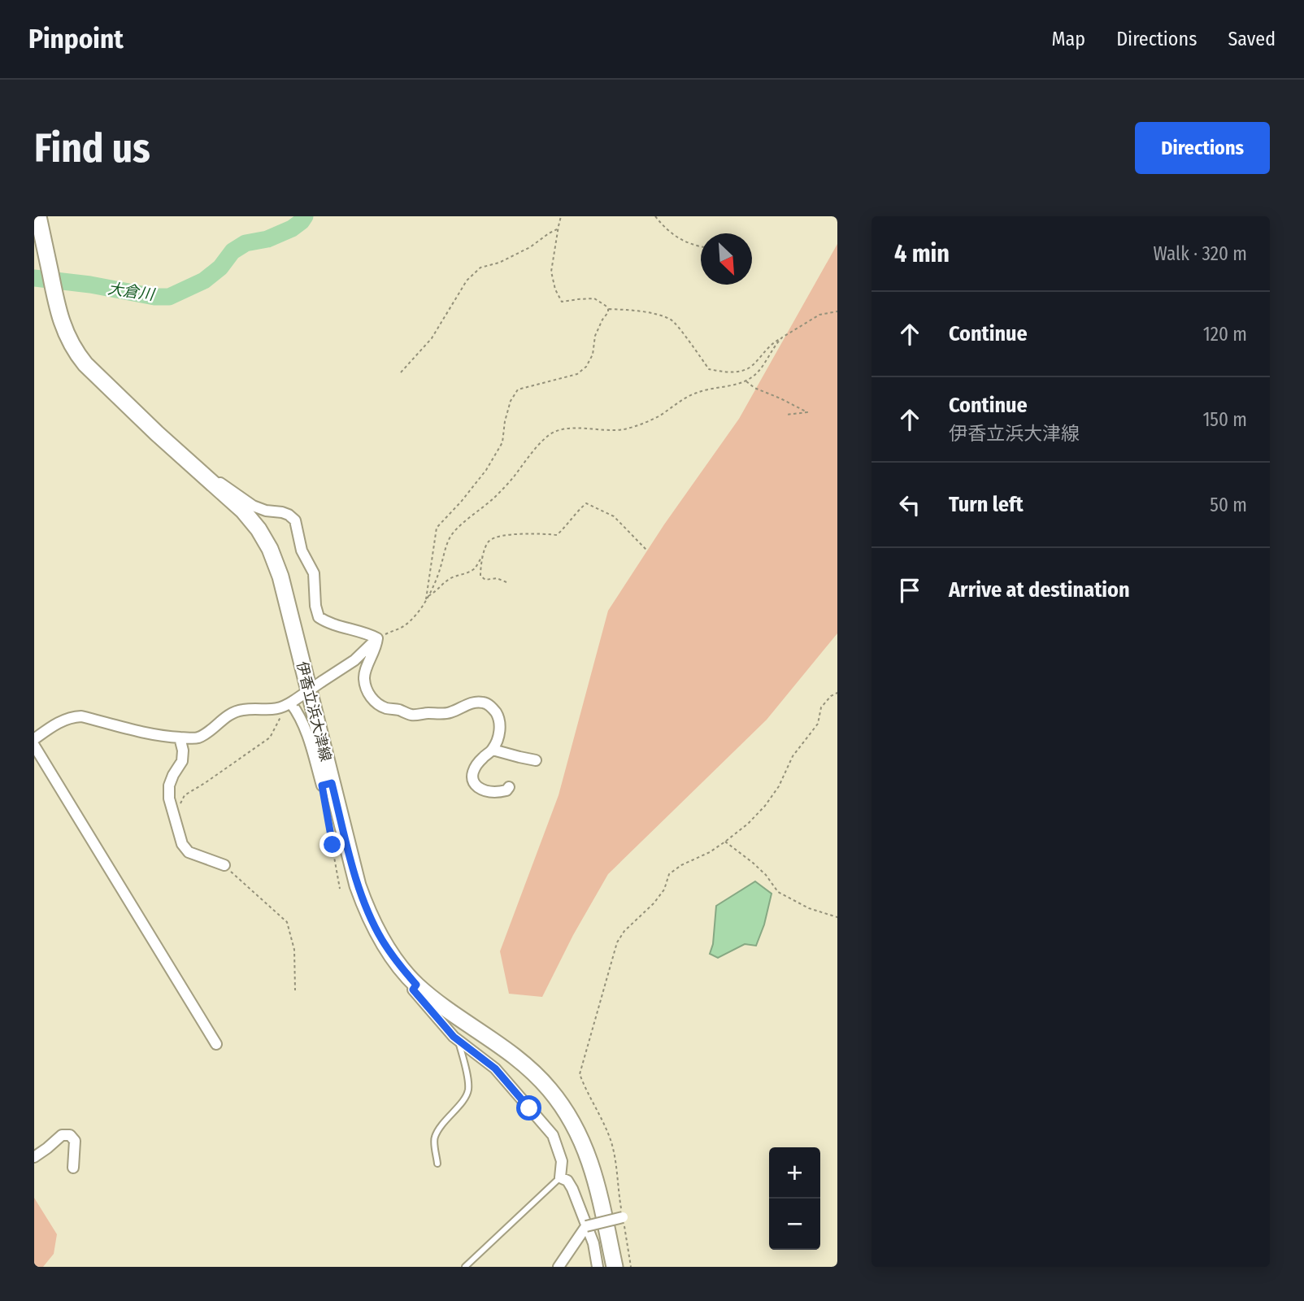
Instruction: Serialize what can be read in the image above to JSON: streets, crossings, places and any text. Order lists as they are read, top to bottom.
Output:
{
  "streets": {
    "main road": ["伊香立浜大津線"]
  },
  "water": ["大倉川"],
  "north": "bottom right",
  "page": {
    "header": "Pinpoint",
    "nav": ["Map", "Directions", "Saved"],
    "buttons": "Directions",
    "title": "Find us",
    "heading": ["4 min", "Walk · 320 m"],
    "list": [
      ["Continue", "120 m"],
      ["Continue", "伊香立浜大津線", "150 m"],
      ["Turn left", "50 m"],
      "Arrive at destination"
    ],
    "map_buttons": ["+", "−"]
  }
}
